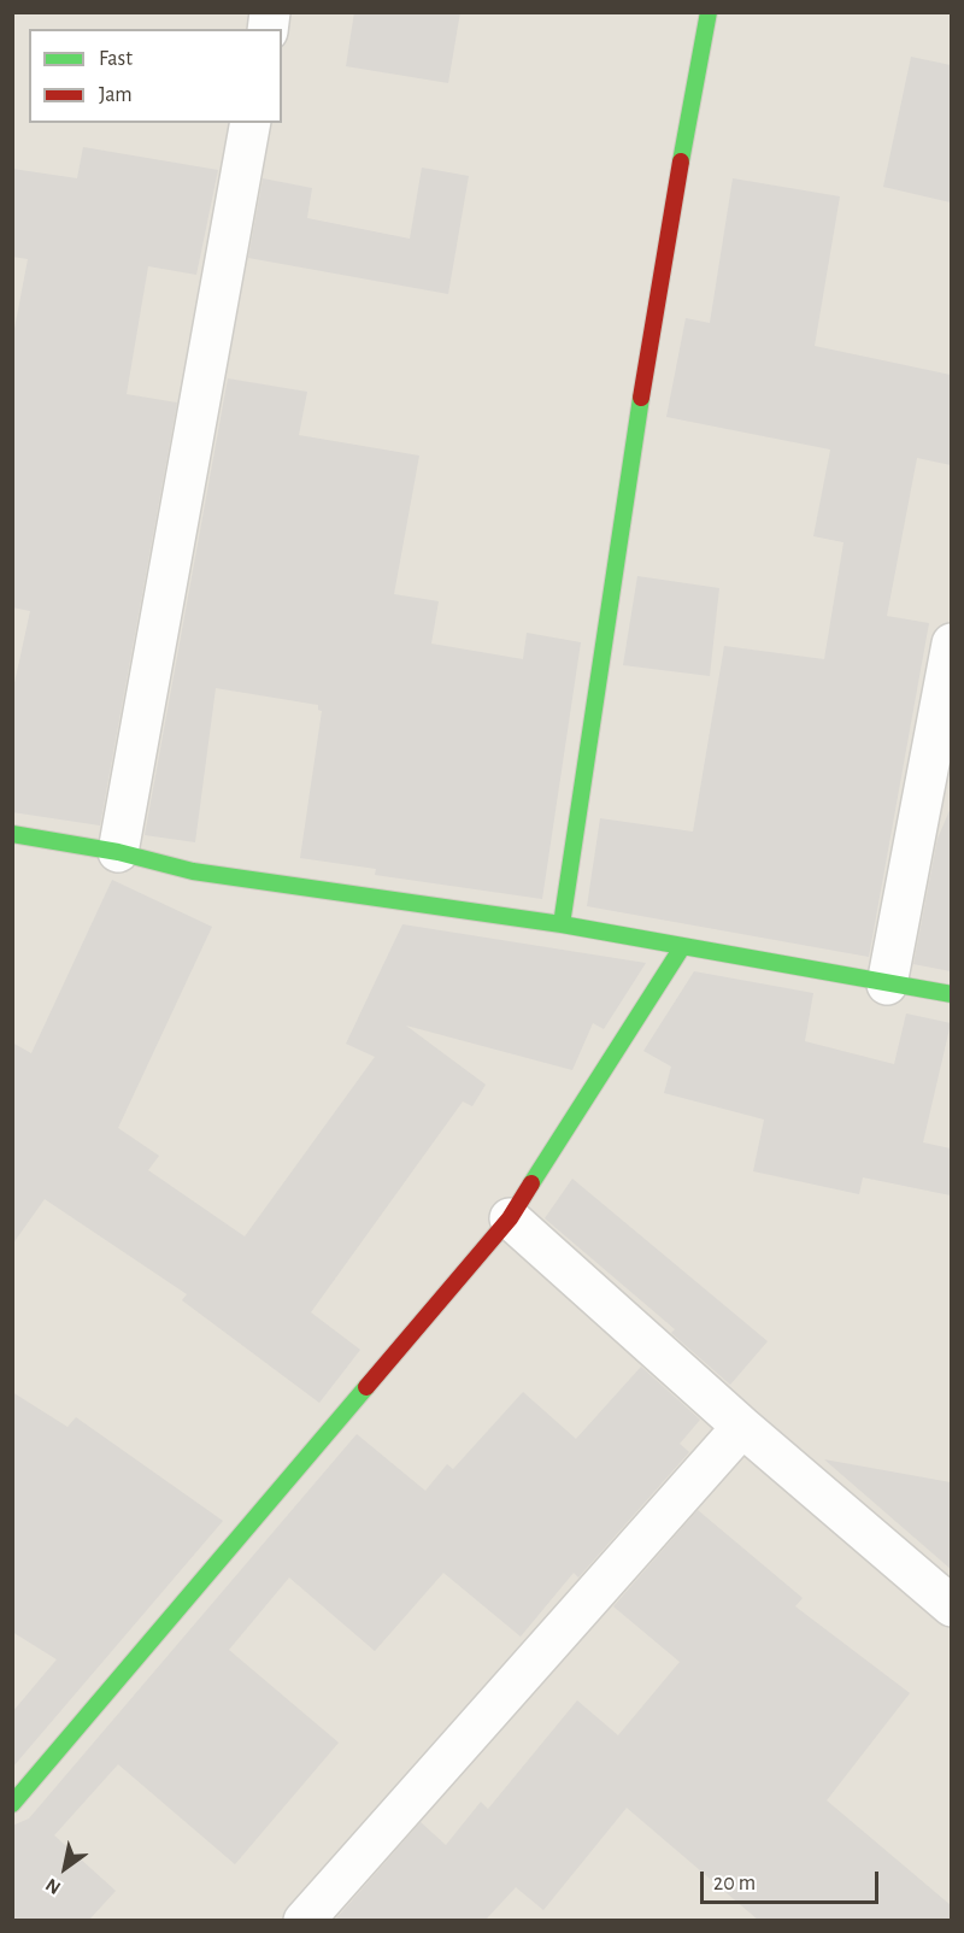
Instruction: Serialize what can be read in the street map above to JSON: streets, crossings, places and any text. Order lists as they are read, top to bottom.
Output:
{
  "legend": ["Fast", "Jam"],
  "scale_bar": "20 m",
  "north": "bottom left"
}
